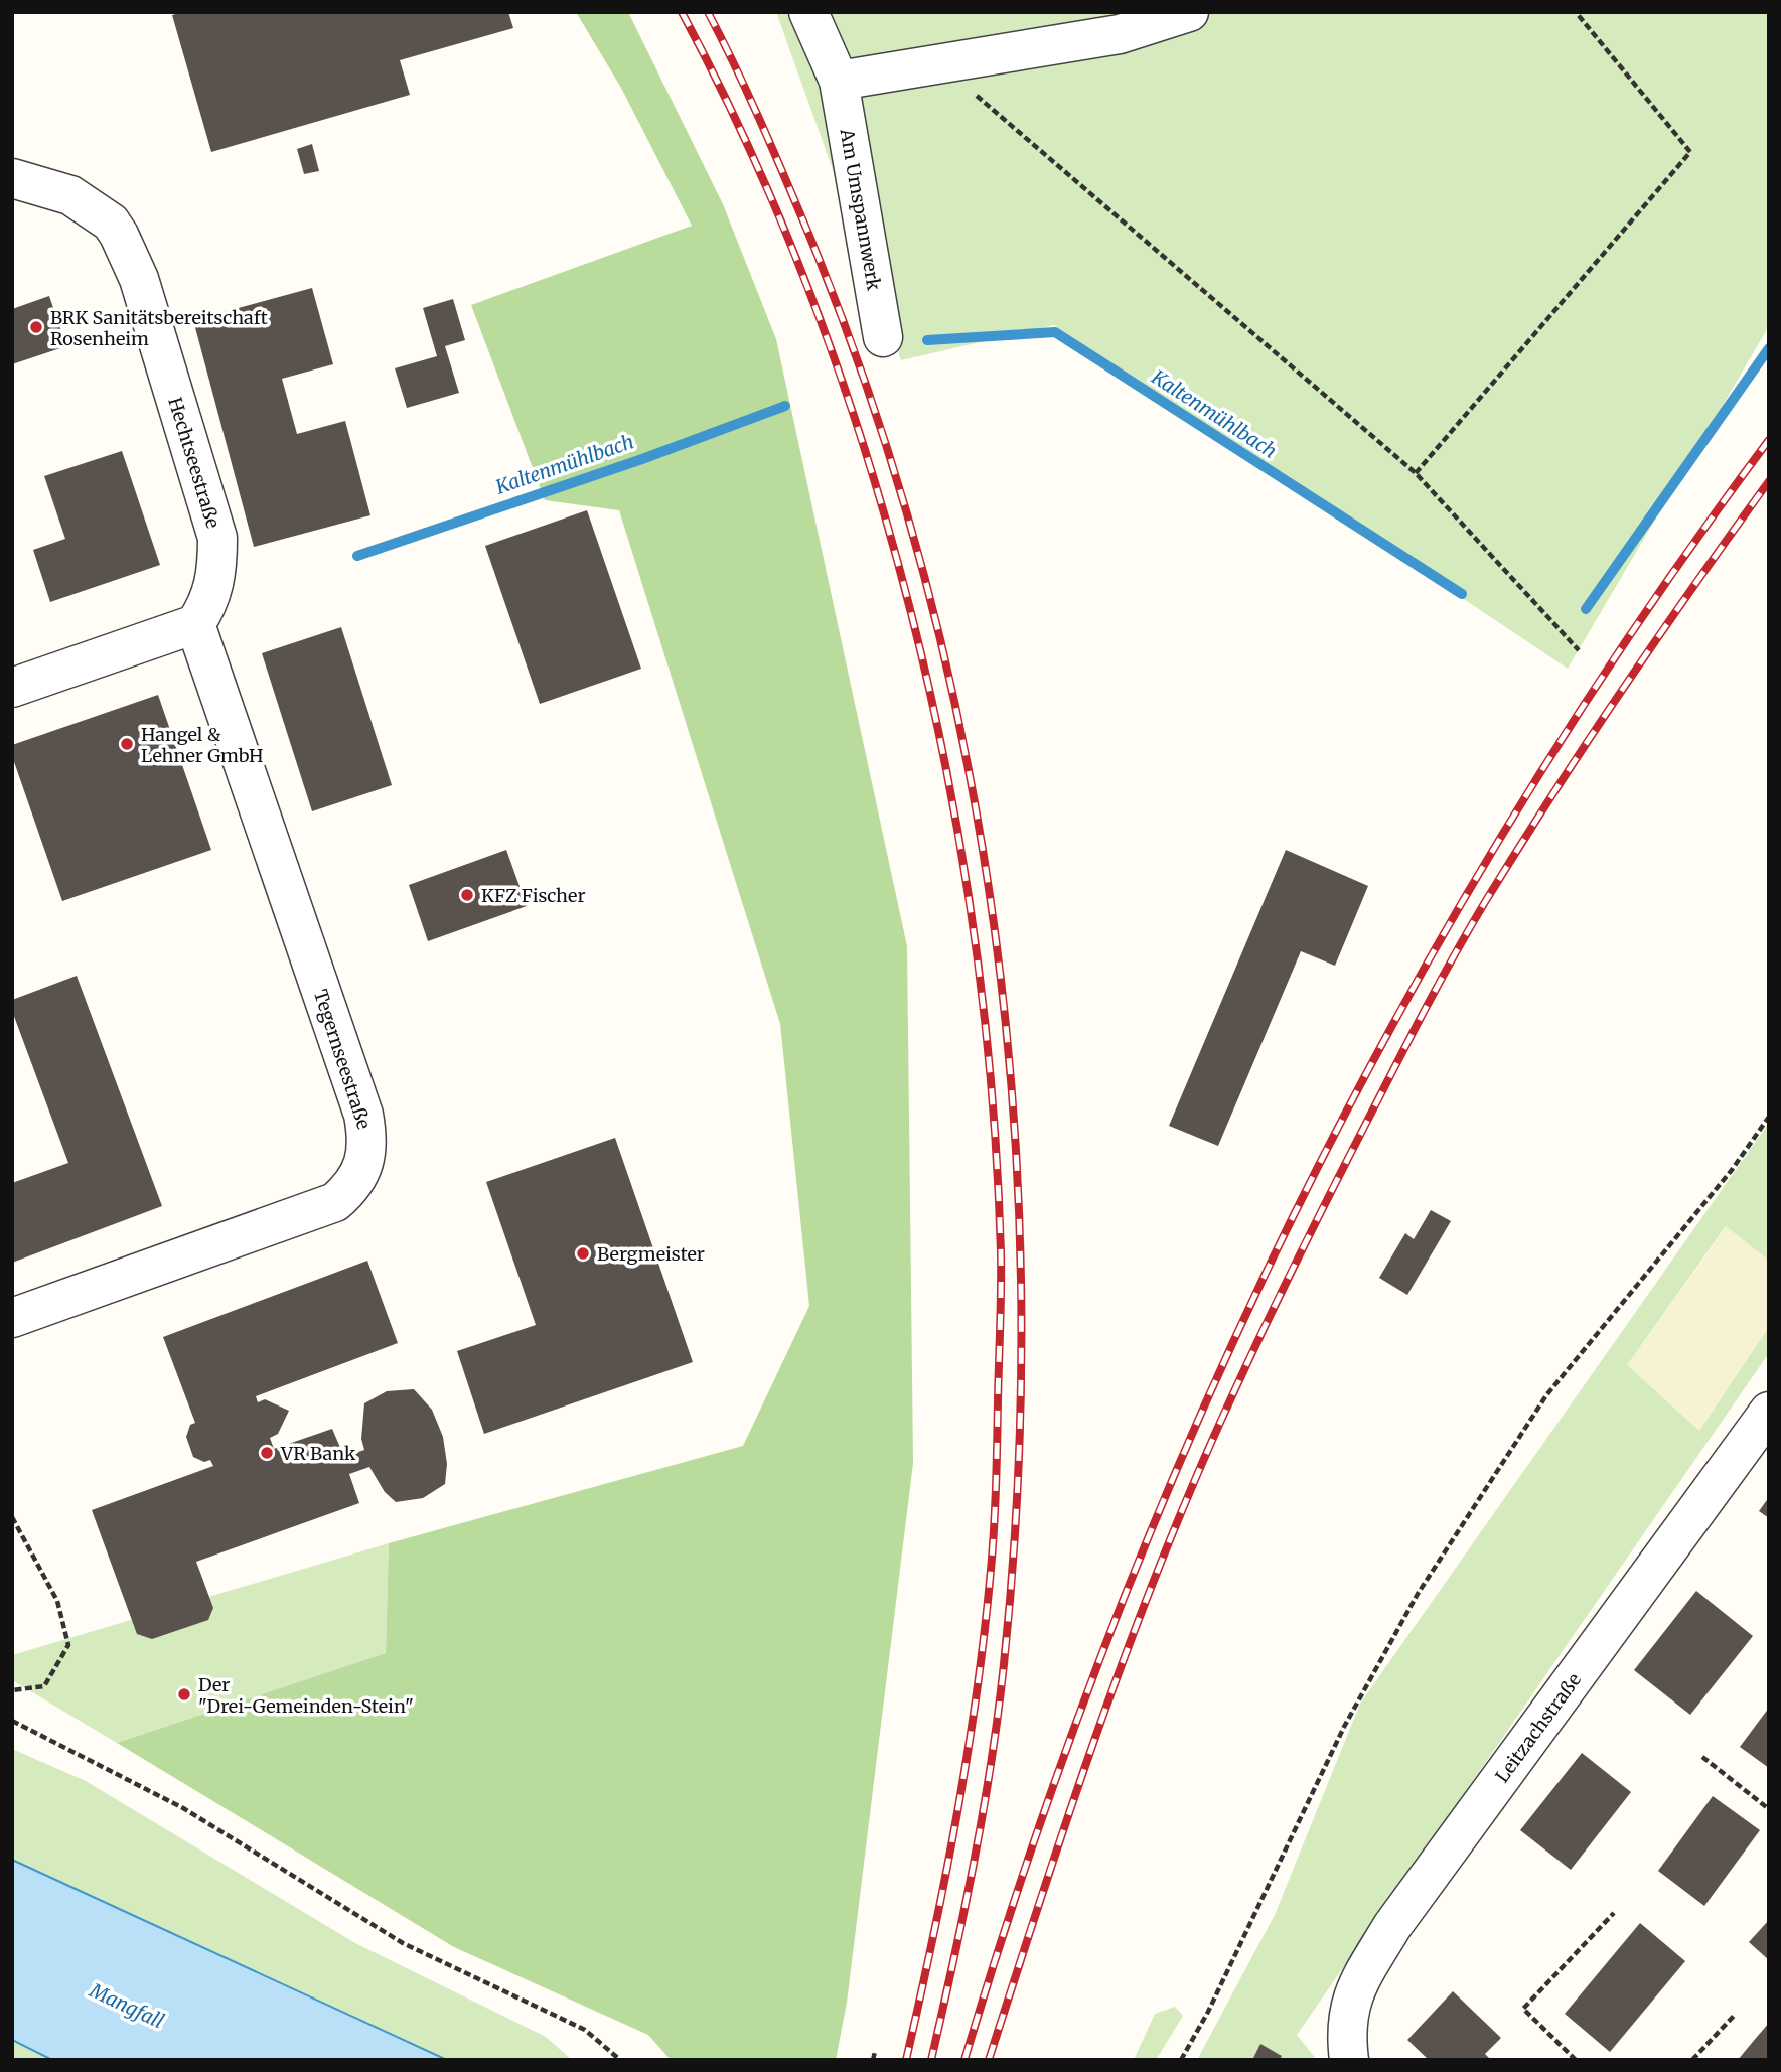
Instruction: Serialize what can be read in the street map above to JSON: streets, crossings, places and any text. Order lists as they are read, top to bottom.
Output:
{
  "streets": {
    "street": [
      "Am Umspannwerk",
      "Hechtseestraße",
      "Tegernseestraße",
      "Leitzachstraße"
    ]
  },
  "crossings": [
    ["Hechtseestraße", "Tegernseestraße"]
  ],
  "water": ["Kaltenmühlbach", "Mangfall"],
  "places": [
    "BRK Sanitätsbereitschaft Rosenheim",
    "Hangel & Lehner GmbH",
    "KFZ Fischer",
    "Bergmeister",
    "VR Bank",
    "Der \"Drei-Gemeinden-Stein\""
  ]
}
